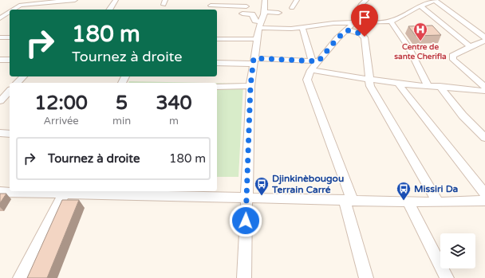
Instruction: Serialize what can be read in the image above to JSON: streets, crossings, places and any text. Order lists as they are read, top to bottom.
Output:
{
  "places": {
    "hospital": ["Centre de sante Cherifla"],
    "bus stop": ["Djinkinèbougou Terrain Carré", "Missiri Da"]
  },
  "page": {
    "turn": ["180 m", "Tournez à droite"],
    "eta": [
      "12:00",
      "Arrivée",
      "5",
      "min",
      "340",
      "m"
    ],
    "list": [
      {
        "name": "Tournez à droite",
        "value": "180 m"
      }
    ]
  }
}
